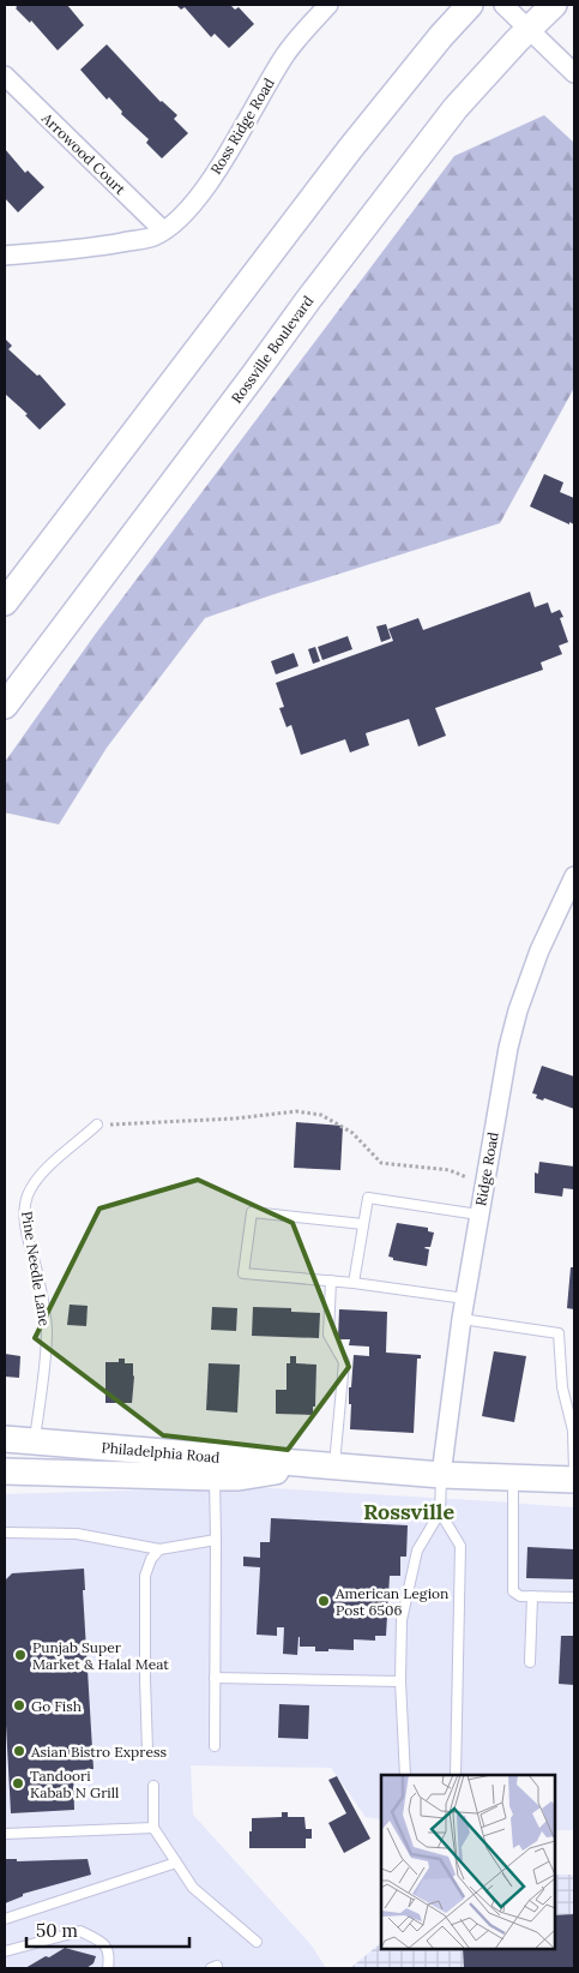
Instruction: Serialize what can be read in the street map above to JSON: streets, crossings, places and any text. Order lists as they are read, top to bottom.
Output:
{
  "streets": {
    "main road": ["Rossville Boulevard", "Philadelphia Road"],
    "street": ["Ross Ridge Road", "Arrowood Court", "Ridge Road"],
    "lane": ["Pine Needle Lane"]
  },
  "crossings": [
    ["Ross Ridge Road", "Arrowood Court"],
    ["Ridge Road", "Philadelphia Road"],
    ["Pine Needle Lane", "Philadelphia Road"]
  ],
  "districts": ["Rossville"],
  "places": [
    "American Legion Post 6506",
    "Punjab Super Market & Halal Meat",
    "Go Fish",
    "Asian Bistro Express",
    "Tandoori Kabab N Grill"
  ],
  "scale_bar": "50 m"
}
